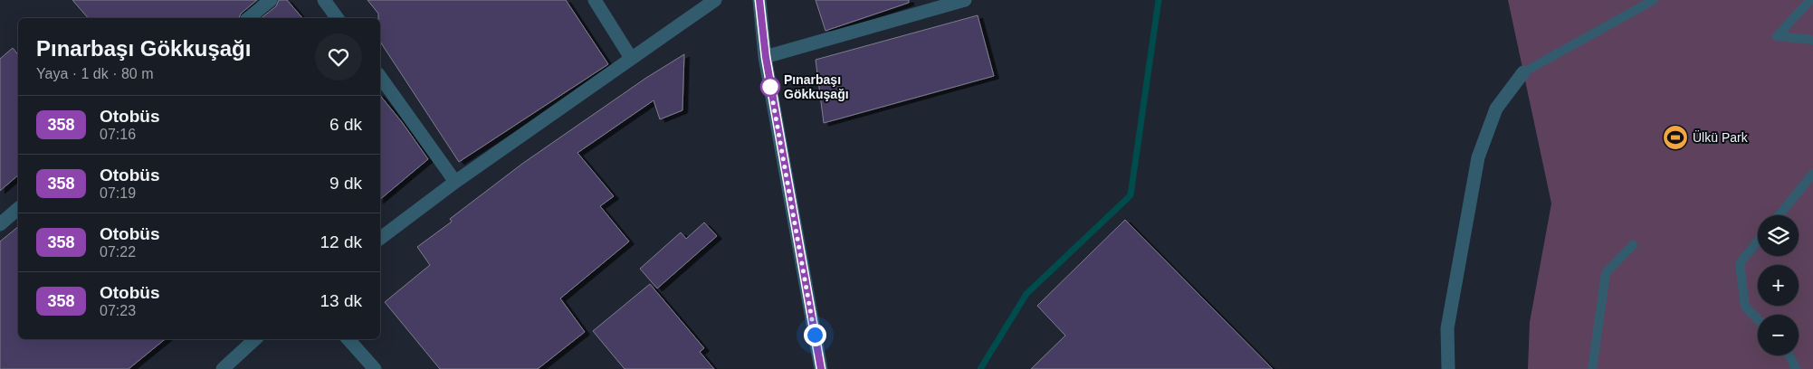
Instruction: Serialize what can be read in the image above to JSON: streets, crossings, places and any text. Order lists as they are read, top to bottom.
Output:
{
  "places": {
    "other": ["Pınarbaşı Gökkuşağı"],
    "sports": ["Ülkü Park"]
  },
  "lines": ["bus line 358"],
  "page": {
    "heading": ["Pınarbaşı Gökkuşağı", "Yaya · 1 dk · 80 m"],
    "list": [
      {
        "mark": "358",
        "name": "Otobüs",
        "note": "07:16",
        "value": "6 dk"
      },
      {
        "mark": "358",
        "name": "Otobüs",
        "note": "07:19",
        "value": "9 dk"
      },
      {
        "mark": "358",
        "name": "Otobüs",
        "note": "07:22",
        "value": "12 dk"
      },
      {
        "mark": "358",
        "name": "Otobüs",
        "note": "07:23",
        "value": "13 dk"
      }
    ],
    "map_buttons": ["+", "−"]
  }
}
